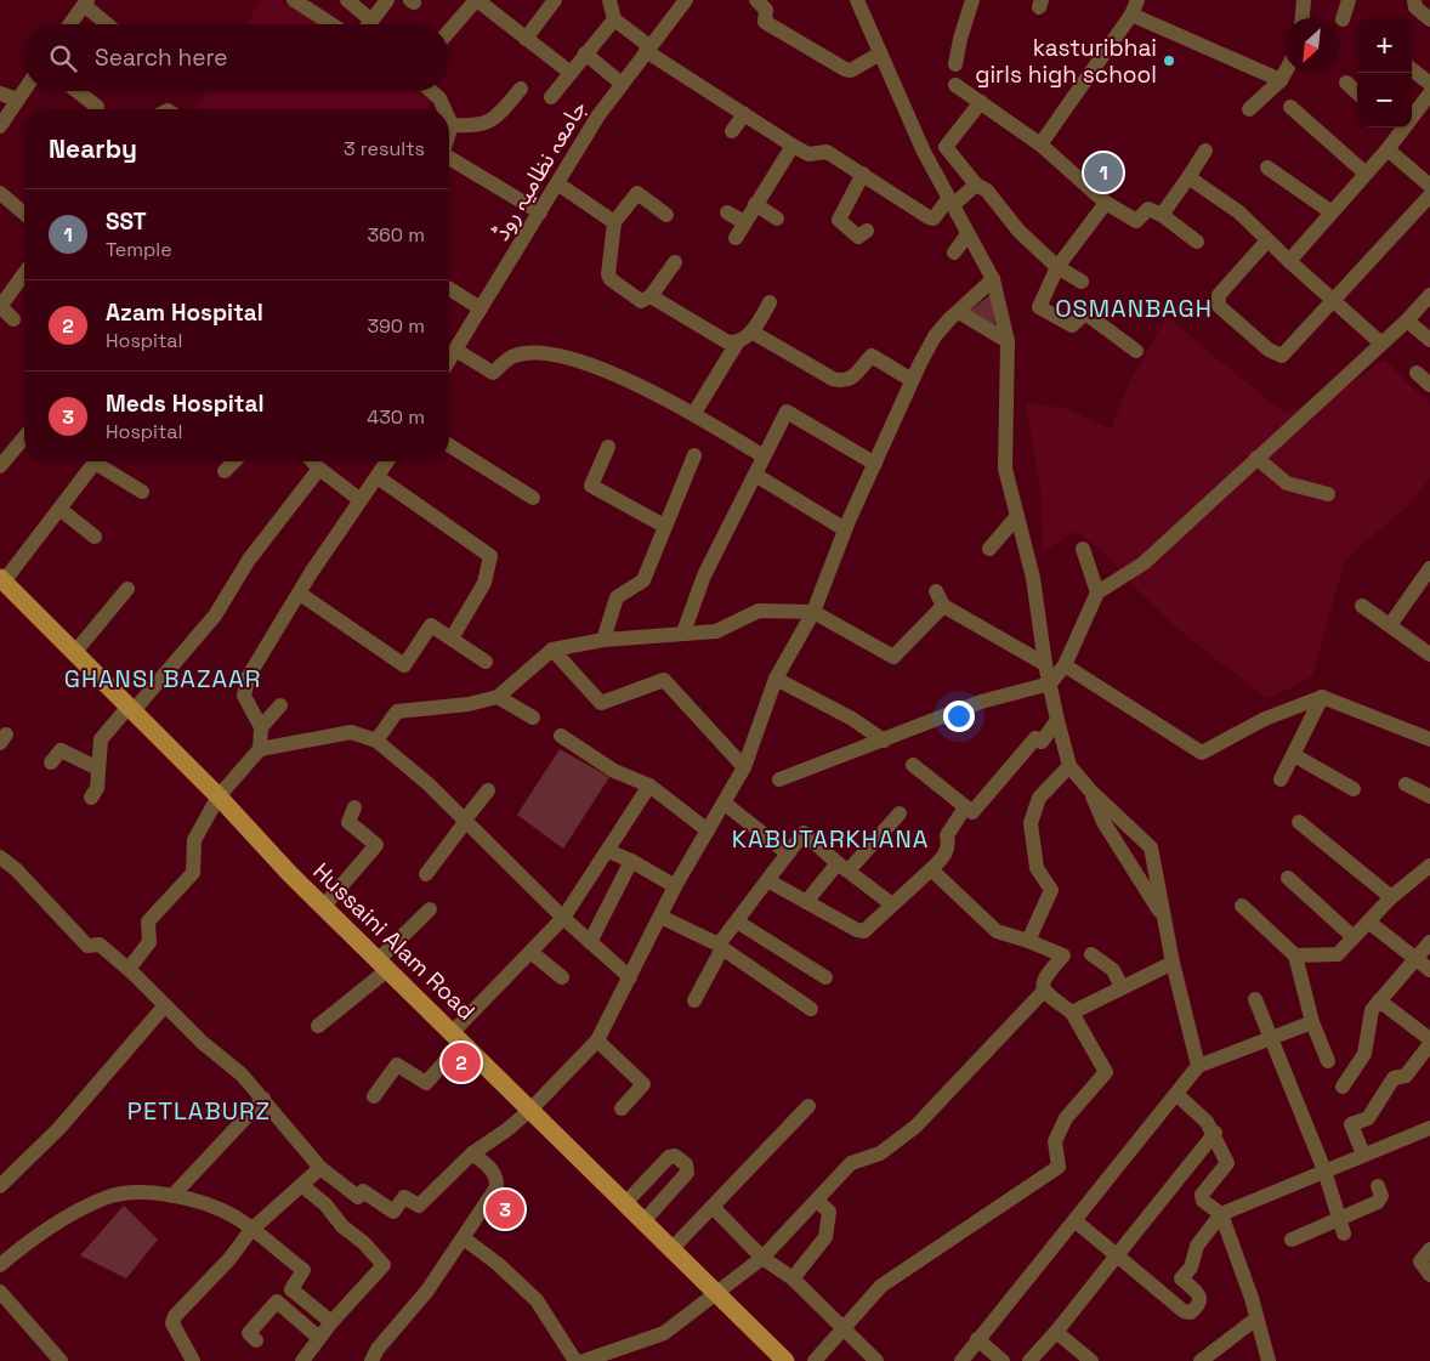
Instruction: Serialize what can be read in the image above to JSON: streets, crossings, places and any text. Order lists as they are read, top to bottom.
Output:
{
  "streets": {
    "main road": ["Hussaini Alam Road"],
    "street": ["جامعہ نظامیہ روڈ"]
  },
  "districts": [
    "OSMANBAGH",
    "GHANSI BAZAAR",
    "KABUTARKHANA",
    "PETLABURZ"
  ],
  "places": ["kasturibhai girls high school"],
  "north": "bottom left",
  "page": {
    "map_buttons": ["+", "−"],
    "search": "Search here",
    "heading": ["Nearby", "3 results"],
    "pins": ["1", "2", "3"],
    "list": [
      {
        "mark": "1",
        "name": "SST",
        "note": "Temple",
        "value": "360 m"
      },
      {
        "mark": "2",
        "name": "Azam Hospital",
        "note": "Hospital",
        "value": "390 m"
      },
      {
        "mark": "3",
        "name": "Meds Hospital",
        "note": "Hospital",
        "value": "430 m"
      }
    ]
  }
}
